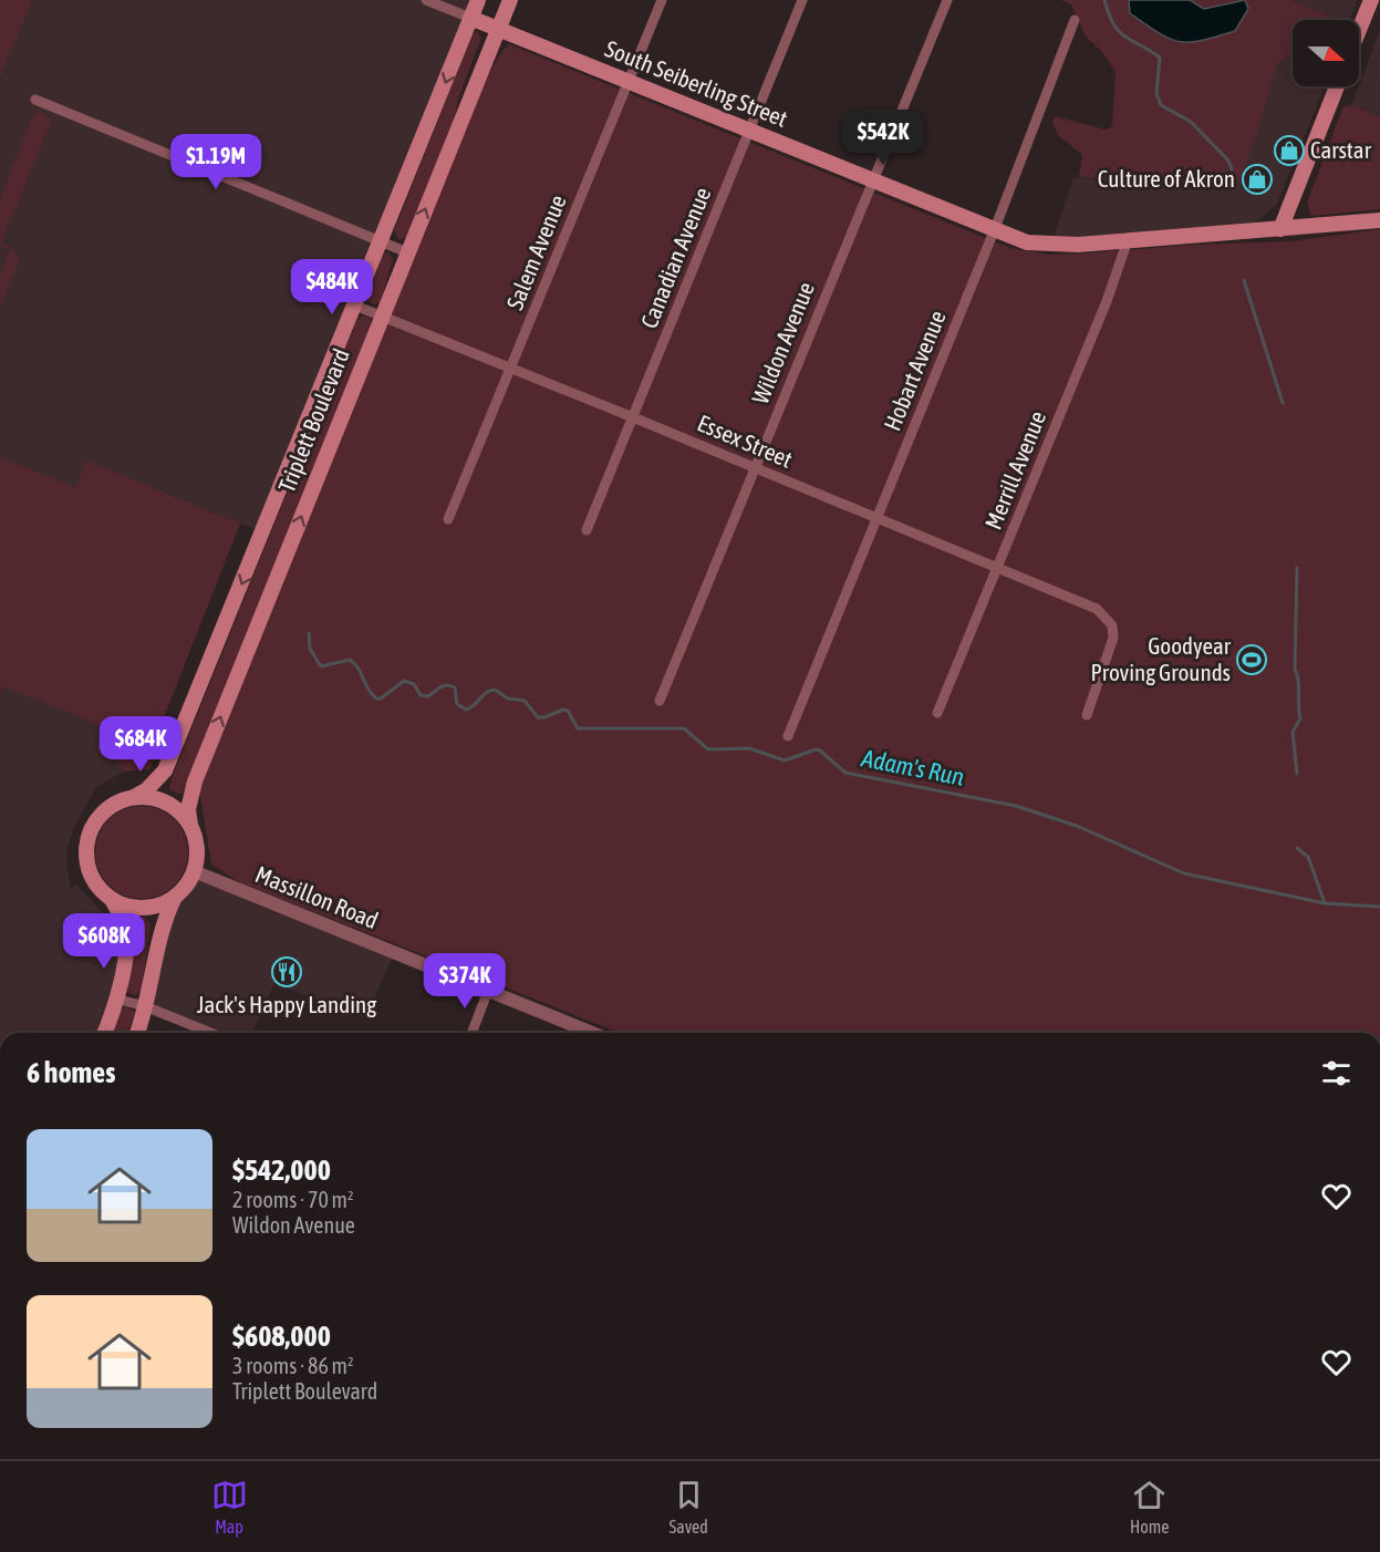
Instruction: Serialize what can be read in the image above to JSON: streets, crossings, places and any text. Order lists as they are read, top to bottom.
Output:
{
  "streets": {
    "main road": ["South Seiberling Street", "Triplett Boulevard"],
    "street": [
      "Salem Avenue",
      "Canadian Avenue",
      "Wildon Avenue",
      "Hobart Avenue",
      "Essex Street",
      "Merrill Avenue",
      "Massillon Road"
    ]
  },
  "crossings": [
    ["South Seiberling Street", "Salem Avenue"],
    ["South Seiberling Street", "Canadian Avenue"],
    ["South Seiberling Street", "Wildon Avenue"],
    ["South Seiberling Street", "Hobart Avenue"],
    ["South Seiberling Street", "Triplett Boulevard"],
    ["South Seiberling Street", "Merrill Avenue"],
    ["Salem Avenue", "Essex Street"],
    ["Canadian Avenue", "Essex Street"],
    ["Wildon Avenue", "Essex Street"],
    ["Hobart Avenue", "Essex Street"],
    ["Triplett Boulevard", "Essex Street"],
    ["Triplett Boulevard", "Massillon Road"],
    ["Essex Street", "Merrill Avenue"]
  ],
  "water": ["Adam's Run"],
  "places": {
    "shop": ["Carstar", "Culture of Akron"],
    "sports": ["Goodyear Proving Grounds"],
    "restaurant": ["Jack's Happy Landing"]
  },
  "north": "right",
  "page": {
    "price": [
      "$542K",
      "$1.19M",
      "$484K",
      "$684K",
      "$608K",
      "$374K"
    ],
    "heading": "6 homes",
    "list": [
      {
        "name": "$542,000",
        "note": "2 rooms · 70 m² · Wildon Avenue"
      },
      {
        "name": "$608,000",
        "note": "3 rooms · 86 m² · Triplett Boulevard"
      }
    ],
    "tabs": ["Map", "Saved", "Home"]
  }
}
